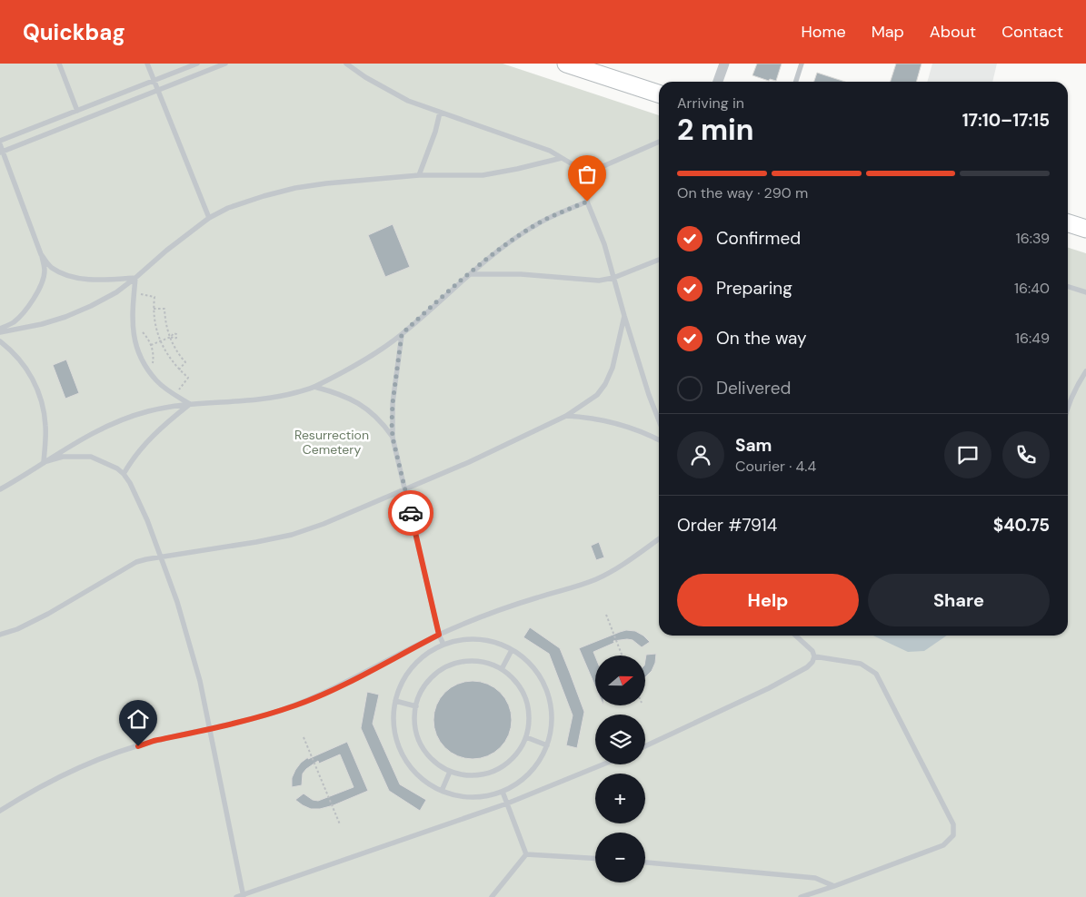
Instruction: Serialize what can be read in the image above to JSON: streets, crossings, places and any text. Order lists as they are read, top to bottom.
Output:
{
  "parks": ["Resurrection Cemetery"],
  "north": "right",
  "page": {
    "header": "Quickbag",
    "nav": [
      "Home",
      "Map",
      "About",
      "Contact"
    ],
    "heading": ["2 min", "Arriving in", "17:10–17:15"],
    "panel": [
      "Sam",
      "Courier · 4.4",
      "Order #7914",
      "$40.75"
    ],
    "bar": "On the way · 290 m",
    "list": [
      ["Confirmed", "16:39"],
      ["Preparing", "16:40"],
      ["On the way", "16:49"],
      "Delivered"
    ],
    "buttons": ["Help", "Share"],
    "map_buttons": ["+", "−"]
  }
}
